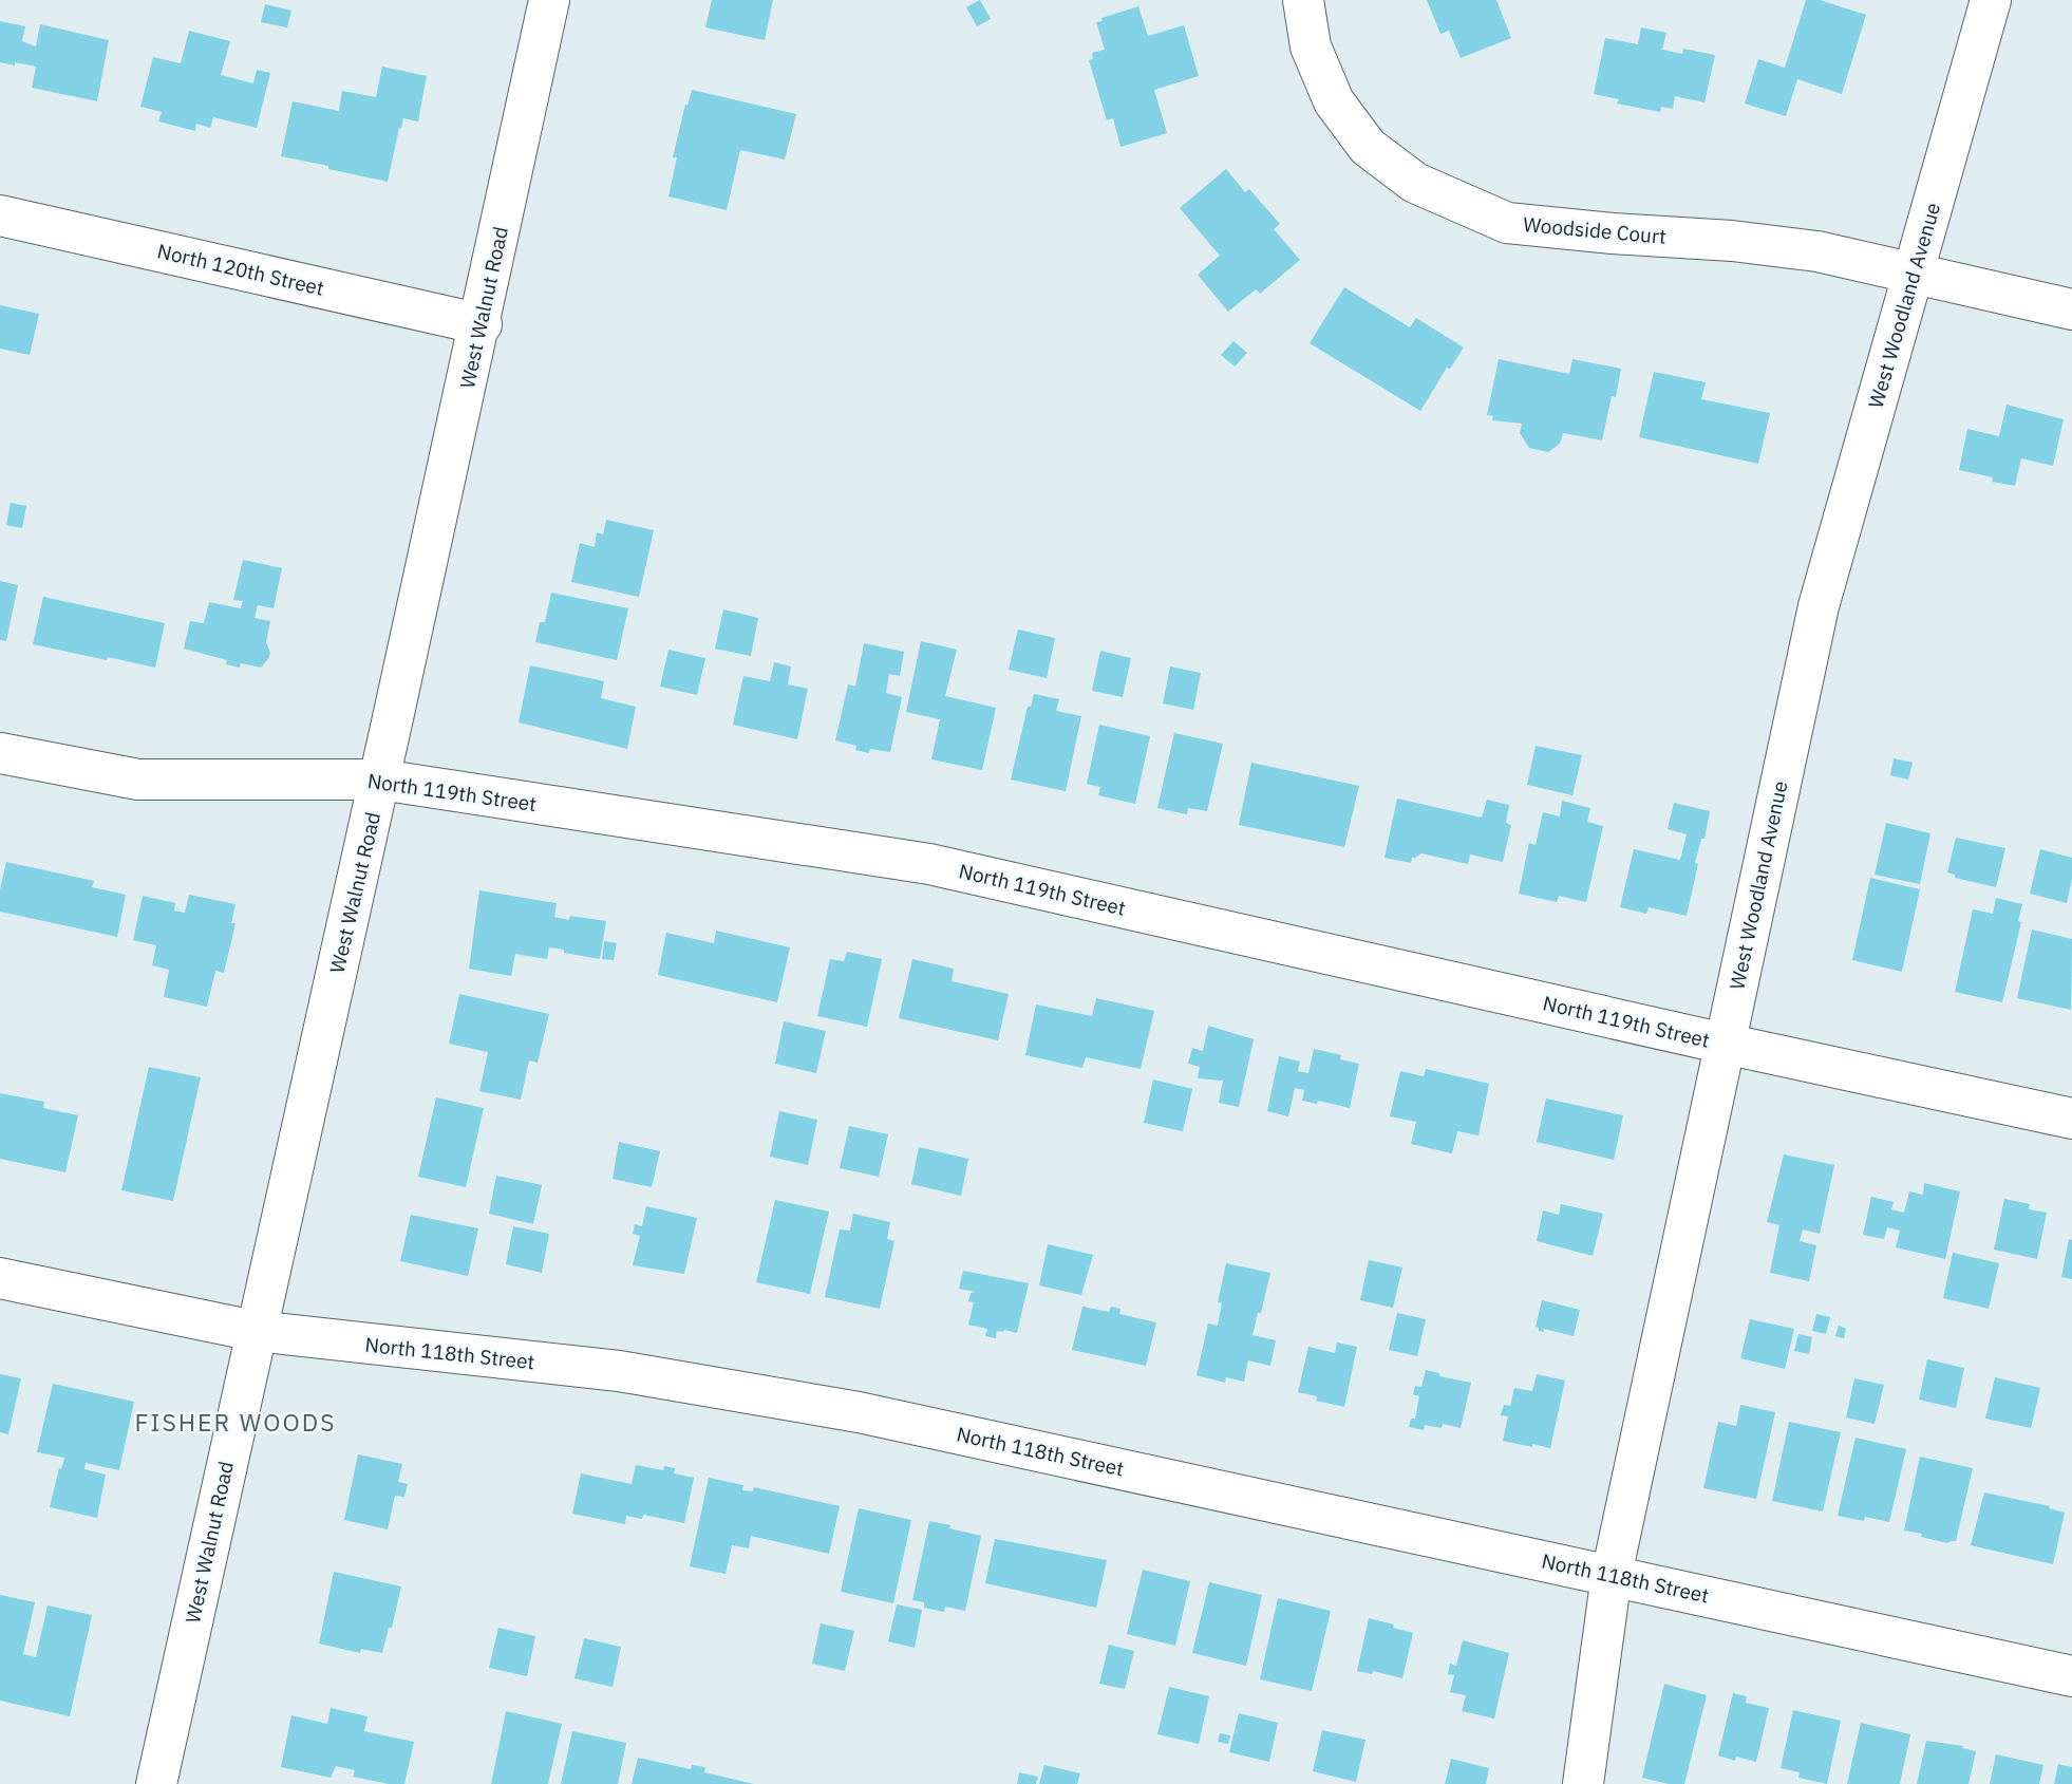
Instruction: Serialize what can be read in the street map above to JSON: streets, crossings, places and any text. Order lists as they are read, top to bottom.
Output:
{
  "streets": {
    "street": [
      "Woodside Court",
      "North 120th Street",
      "West Woodland Avenue",
      "West Walnut Road",
      "North 119th Street",
      "North 118th Street"
    ]
  },
  "crossings": [
    ["Woodside Court", "West Woodland Avenue"],
    ["North 120th Street", "West Walnut Road"],
    ["West Woodland Avenue", "North 119th Street"],
    ["West Woodland Avenue", "North 118th Street"],
    ["West Walnut Road", "North 119th Street"],
    ["West Walnut Road", "North 118th Street"]
  ],
  "districts": ["FISHER WOODS"]
}
